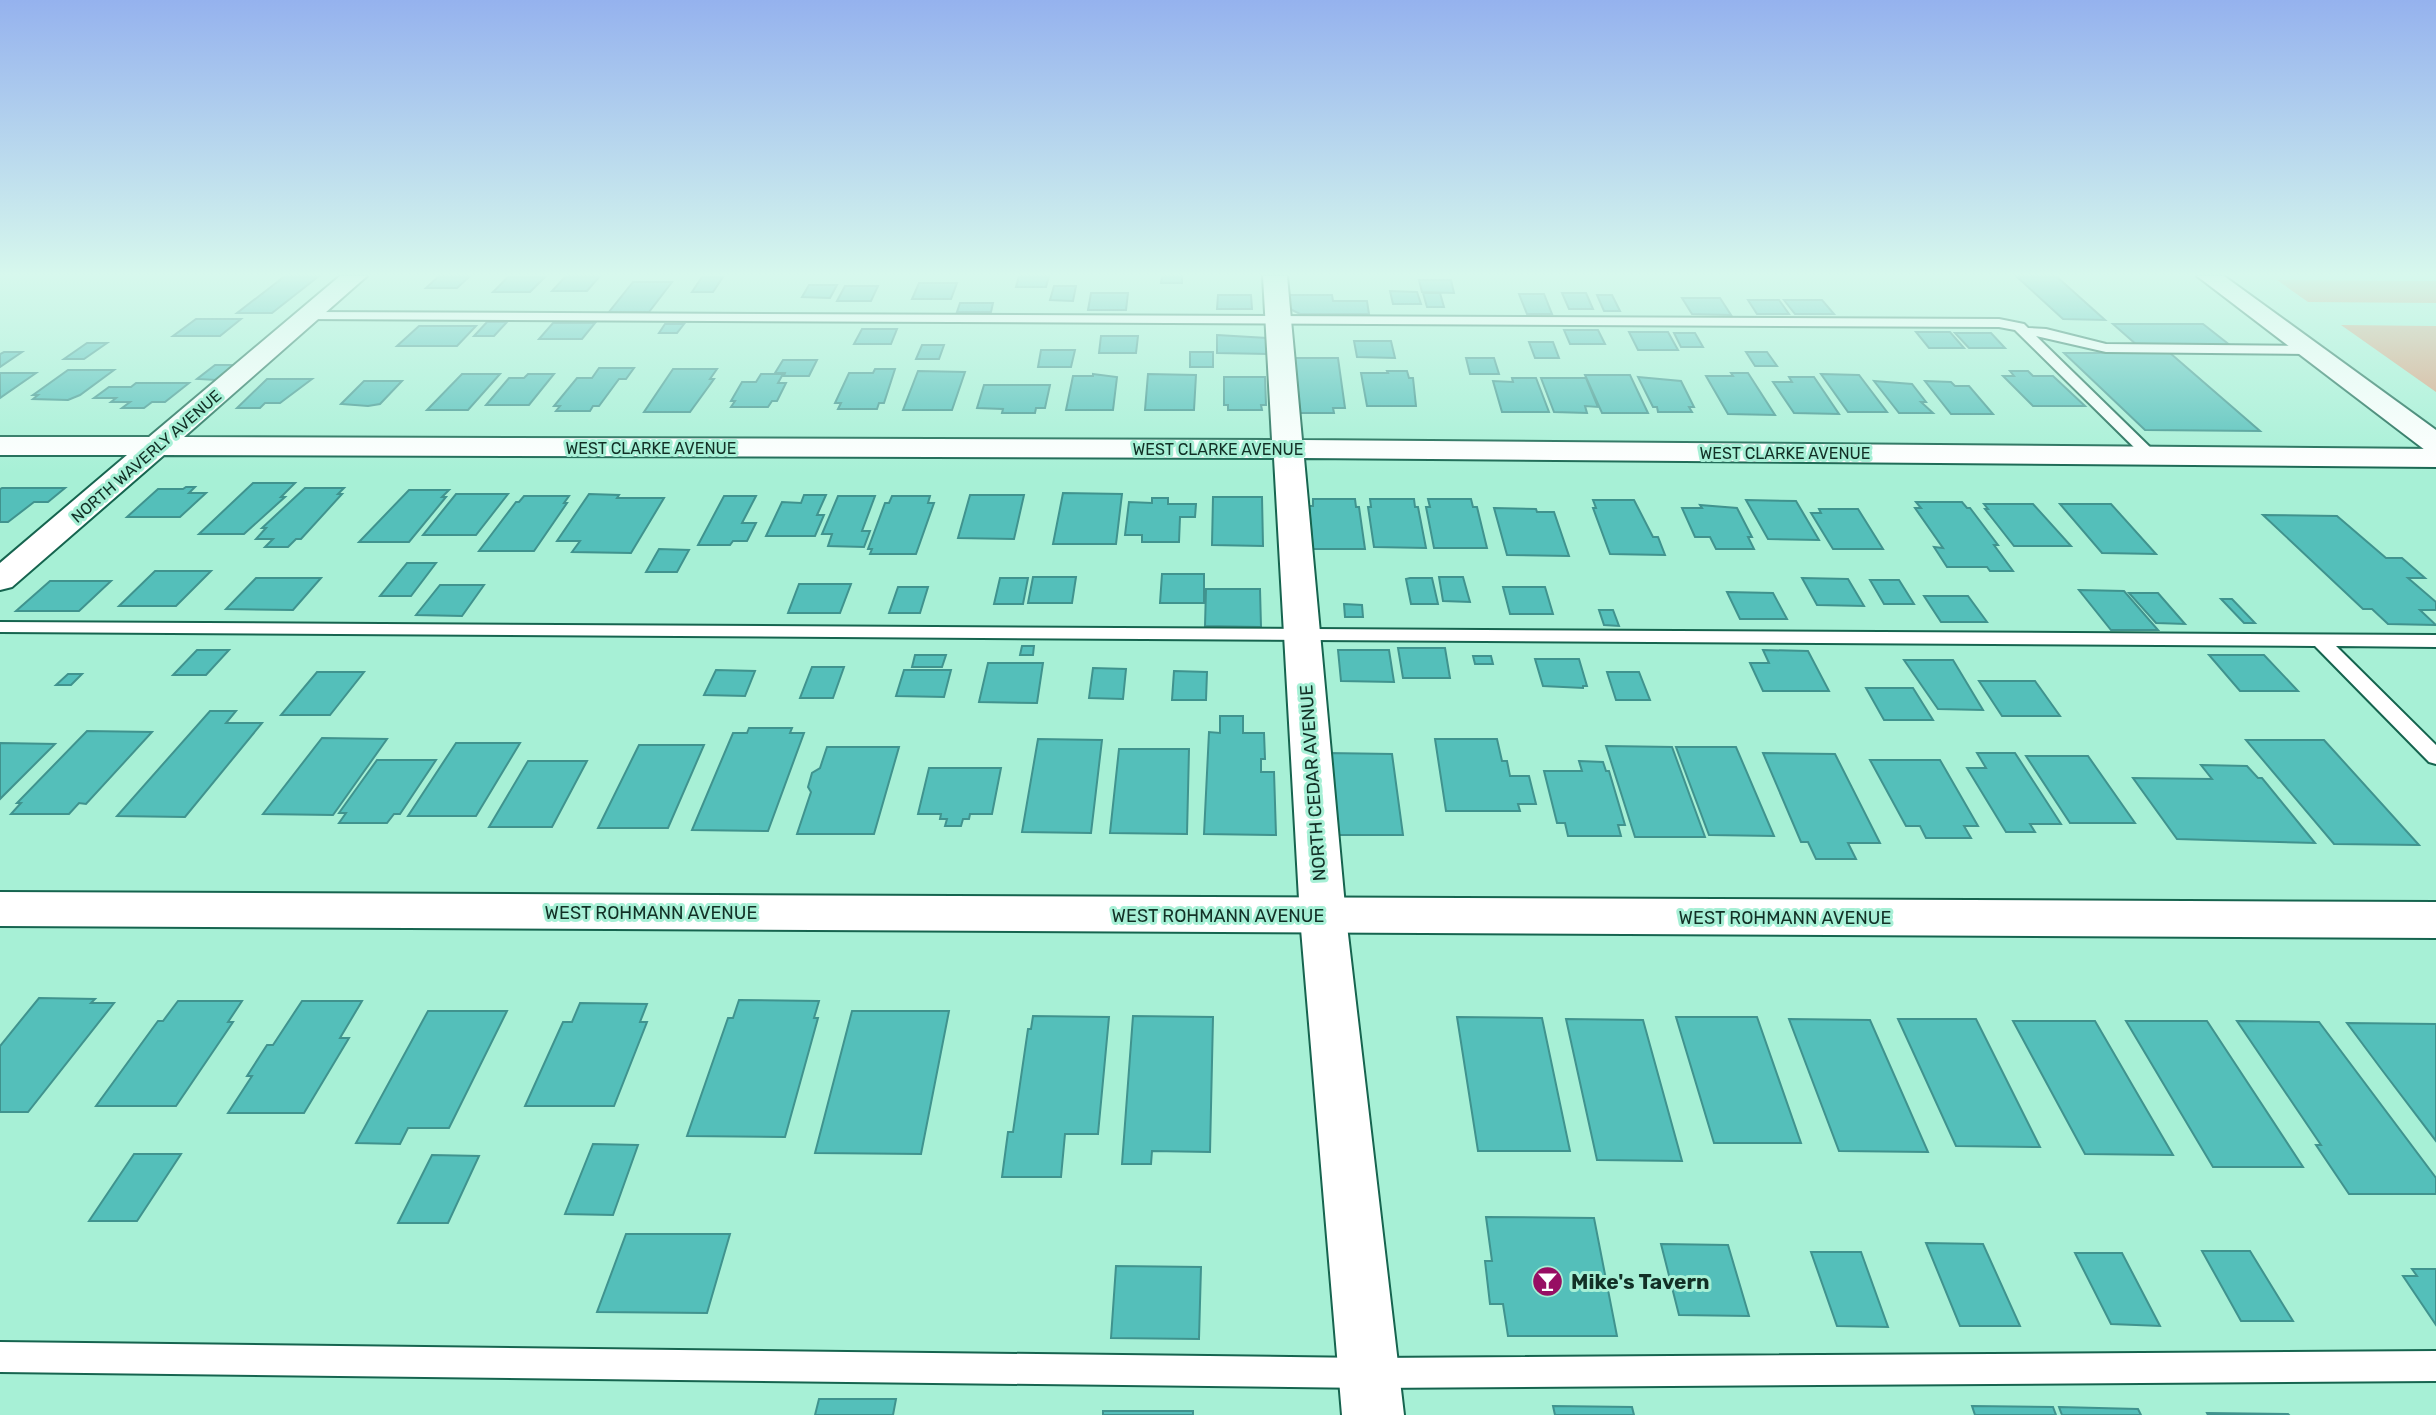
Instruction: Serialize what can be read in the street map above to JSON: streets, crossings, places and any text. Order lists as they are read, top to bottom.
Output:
{
  "streets": {
    "street": [
      "WEST CLARKE AVENUE",
      "NORTH WAVERLY AVENUE",
      "NORTH CEDAR AVENUE",
      "WEST ROHMANN AVENUE"
    ]
  },
  "crossings": [
    ["WEST CLARKE AVENUE", "NORTH WAVERLY AVENUE"],
    ["WEST CLARKE AVENUE", "NORTH CEDAR AVENUE"],
    ["NORTH CEDAR AVENUE", "WEST ROHMANN AVENUE"]
  ],
  "places": {
    "bar": ["Mike's Tavern"]
  }
}
